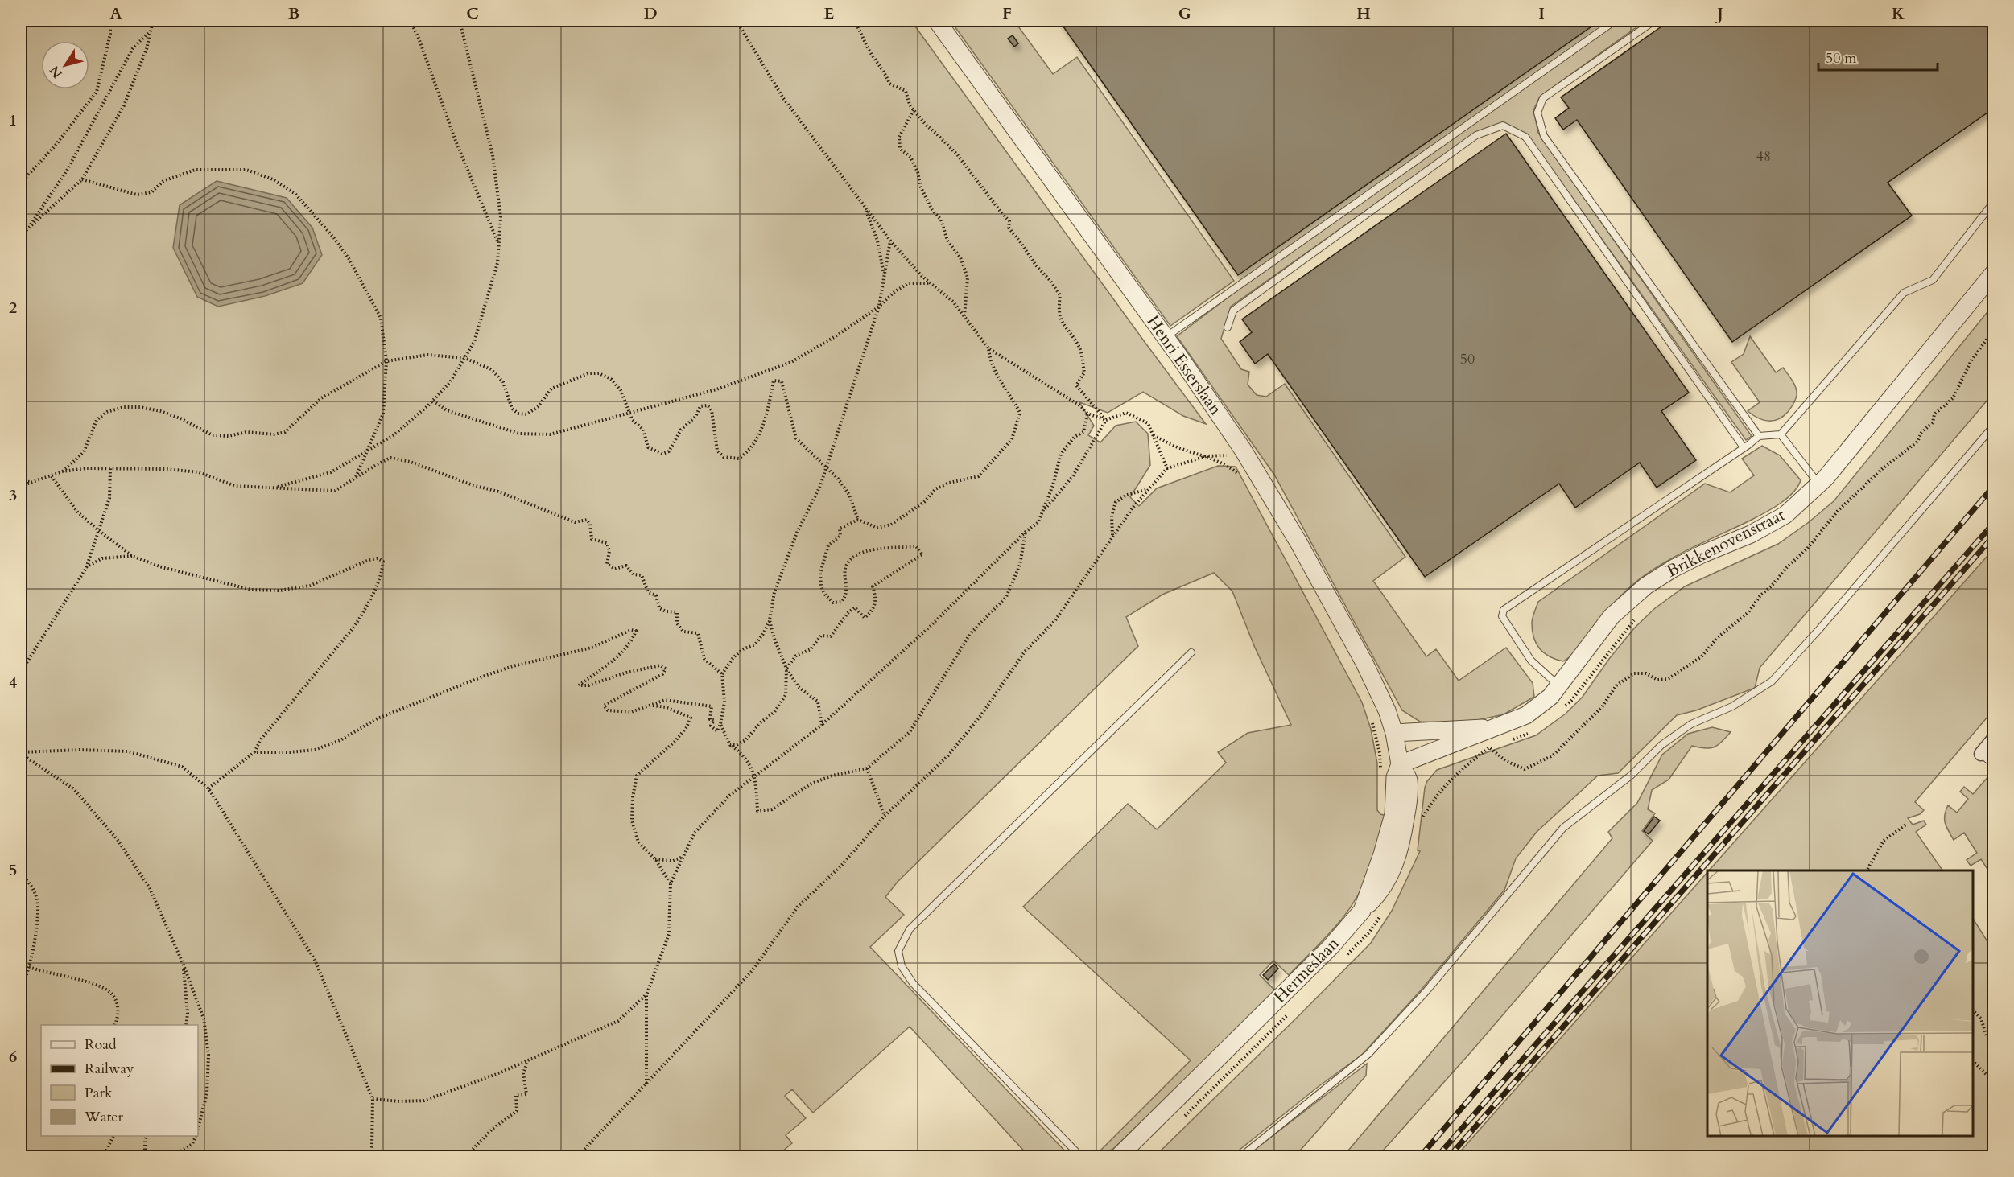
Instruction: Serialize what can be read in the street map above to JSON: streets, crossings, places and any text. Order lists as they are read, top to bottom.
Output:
{
  "streets": {
    "street": ["Henri Esserslaan", "Brikkenovenstraat", "Hermeslaan"]
  },
  "crossings": [
    ["Henri Esserslaan", "Brikkenovenstraat"],
    ["Brikkenovenstraat", "Hermeslaan"]
  ],
  "house_numbers": ["48", "50"],
  "legend": [
    "Road",
    "Railway",
    "Park",
    "Water"
  ],
  "scale_bar": "50 m",
  "north": "bottom left",
  "grid": {
    "columns": [
      "A",
      "B",
      "C",
      "D",
      "E",
      "F",
      "G",
      "H",
      "I",
      "J",
      "K"
    ],
    "rows": [
      "1",
      "2",
      "3",
      "4",
      "5",
      "6"
    ]
  }
}
